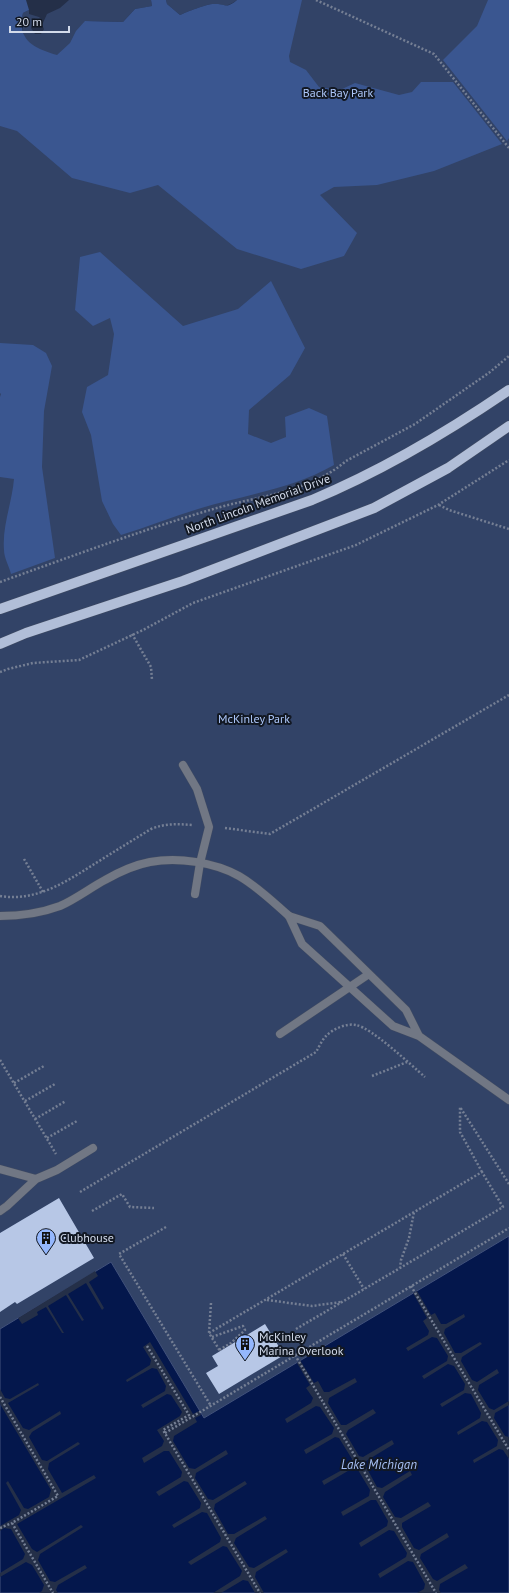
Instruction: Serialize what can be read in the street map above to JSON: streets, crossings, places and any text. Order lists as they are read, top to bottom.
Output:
{
  "streets": {
    "main road": ["North Lincoln Memorial Drive"]
  },
  "water": ["Lake Michigan"],
  "parks": ["Back Bay Park", "McKinley Park"],
  "places": {
    "building": ["Clubhouse", "McKinley Marina Overlook"]
  },
  "scale_bar": "20 m"
}
